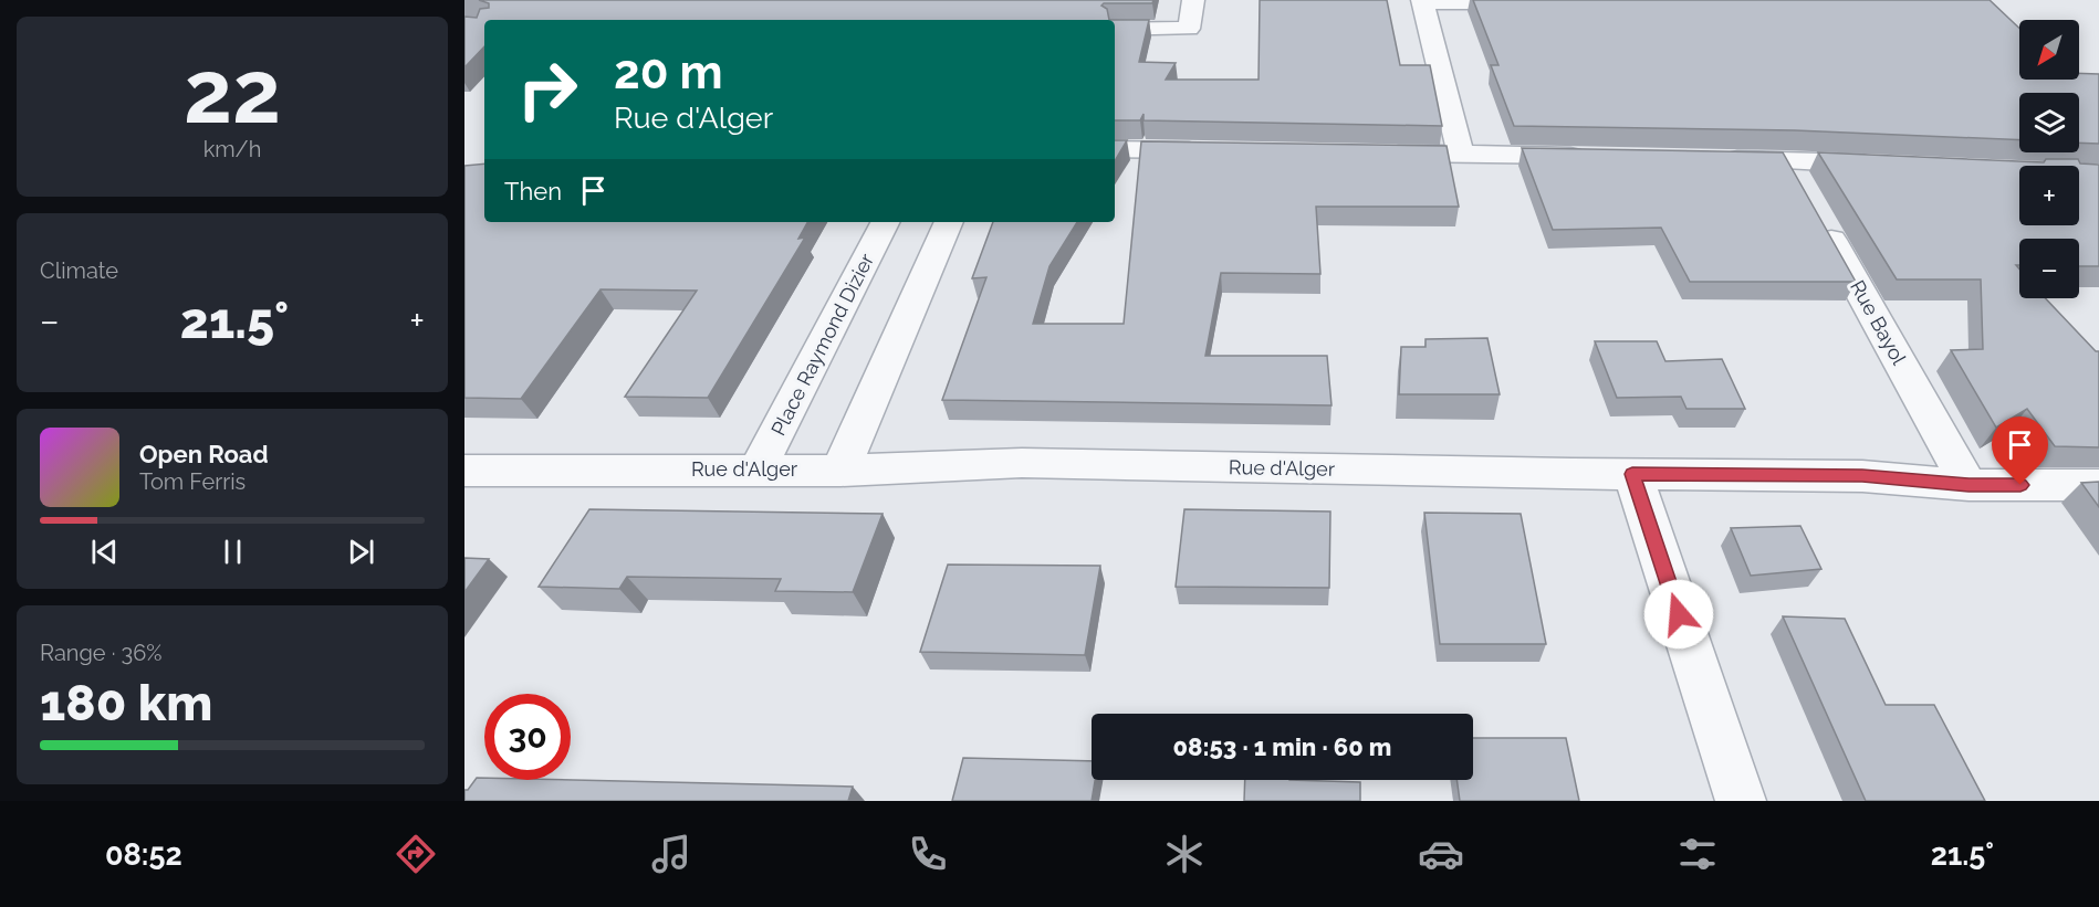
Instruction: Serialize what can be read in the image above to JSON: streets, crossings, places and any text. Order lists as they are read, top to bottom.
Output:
{
  "streets": {
    "street": ["Rue Bayol", "Place Raymond Dizier", "Rue d'Alger"]
  },
  "crossings": [
    ["Rue Bayol", "Rue d'Alger"],
    ["Place Raymond Dizier", "Rue d'Alger"]
  ],
  "north": "bottom left",
  "page": {
    "tile": [
      ["22", "km/h"],
      "Climate",
      ["Range · 36%", "180 km"]
    ],
    "map_buttons": ["+", "−"],
    "turn": ["20 m", "Rue d'Alger"],
    "then": "Then",
    "heat": ["−", "21.5°", "+"],
    "song": ["Open Road", "Tom Ferris"],
    "limit": "30",
    "trip": "08:53 · 1 min · 60 m",
    "tabs": ["08:52", "21.5°"]
  }
}
